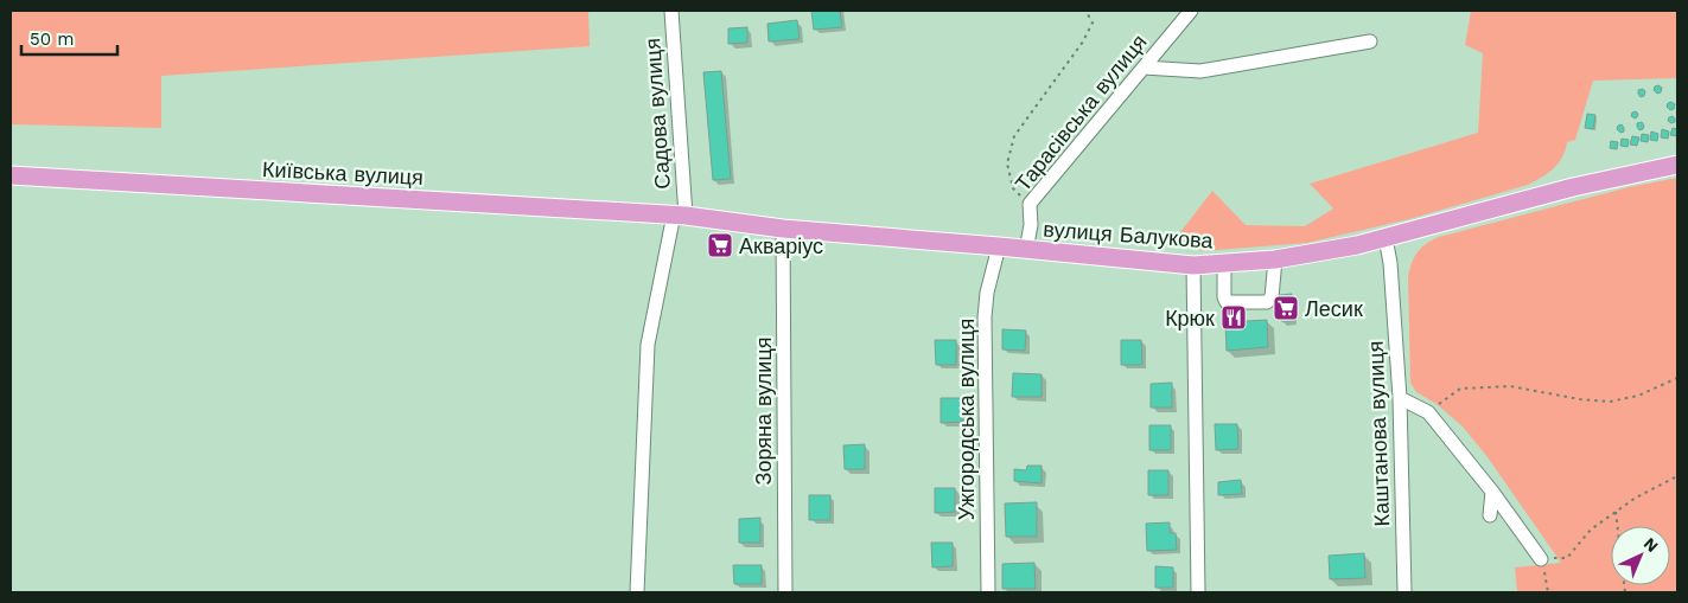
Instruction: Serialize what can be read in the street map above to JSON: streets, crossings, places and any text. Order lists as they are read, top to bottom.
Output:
{
  "streets": {
    "main road": ["Київська вулиця", "вулиця Балукова"],
    "street": [
      "Тарасівська вулиця",
      "Садова вулиця",
      "Зоряна вулиця",
      "Ужгородська вулиця",
      "Каштанова вулиця"
    ]
  },
  "crossings": [
    ["Тарасівська вулиця", "вулиця Балукова"],
    ["Садова вулиця", "Київська вулиця"],
    ["Садова вулиця", "вулиця Балукова"],
    ["Київська вулиця", "вулиця Балукова"],
    ["вулиця Балукова", "Зоряна вулиця"],
    ["вулиця Балукова", "Ужгородська вулиця"],
    ["вулиця Балукова", "Каштанова вулиця"]
  ],
  "places": {
    "supermarket": ["Акваріус", "Лесик"],
    "restaurant": ["Крюк"]
  },
  "scale_bar": "50 m",
  "north": "top right"
}
